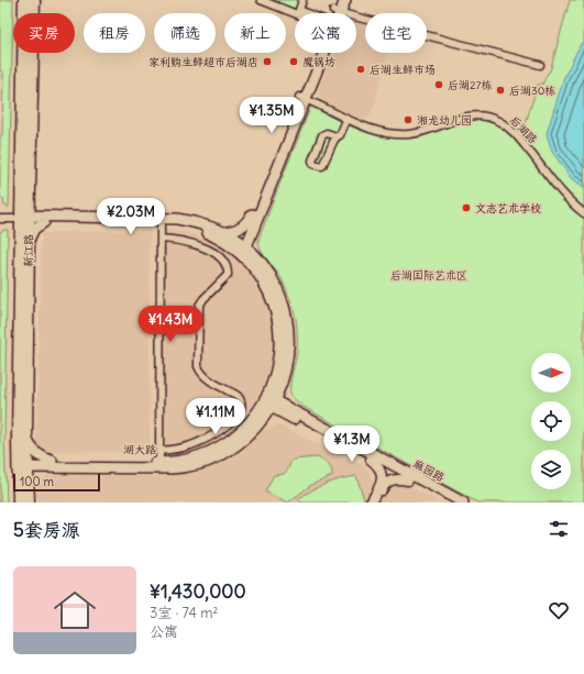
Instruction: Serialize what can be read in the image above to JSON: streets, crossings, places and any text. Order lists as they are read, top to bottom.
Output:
{
  "streets": {
    "main road": ["靳江路", "湖大路", "麻园路"],
    "street": ["后湖路"]
  },
  "crossings": [
    ["湖大路", "麻园路"]
  ],
  "parks": ["后湖国际艺术区"],
  "places": [
    "家利购生鲜超市后湖店",
    "魔锅坊",
    "后湖生鲜市场",
    "后湖27栋",
    "后湖30栋",
    "湘龙幼儿园",
    "文志艺术学校"
  ],
  "scale_bar": "100 m",
  "north": "right",
  "page": {
    "chip": [
      "买房",
      "租房",
      "筛选",
      "新上",
      "公寓",
      "住宅"
    ],
    "price": [
      "¥1.35M",
      "¥2.03M",
      "¥1.43M",
      "¥1.11M",
      "¥1.3M"
    ],
    "scale": "100 m",
    "heading": "5套房源",
    "list": [
      {
        "name": "¥1,430,000",
        "note": "3室 · 74 m² · 公寓"
      }
    ]
  }
}
